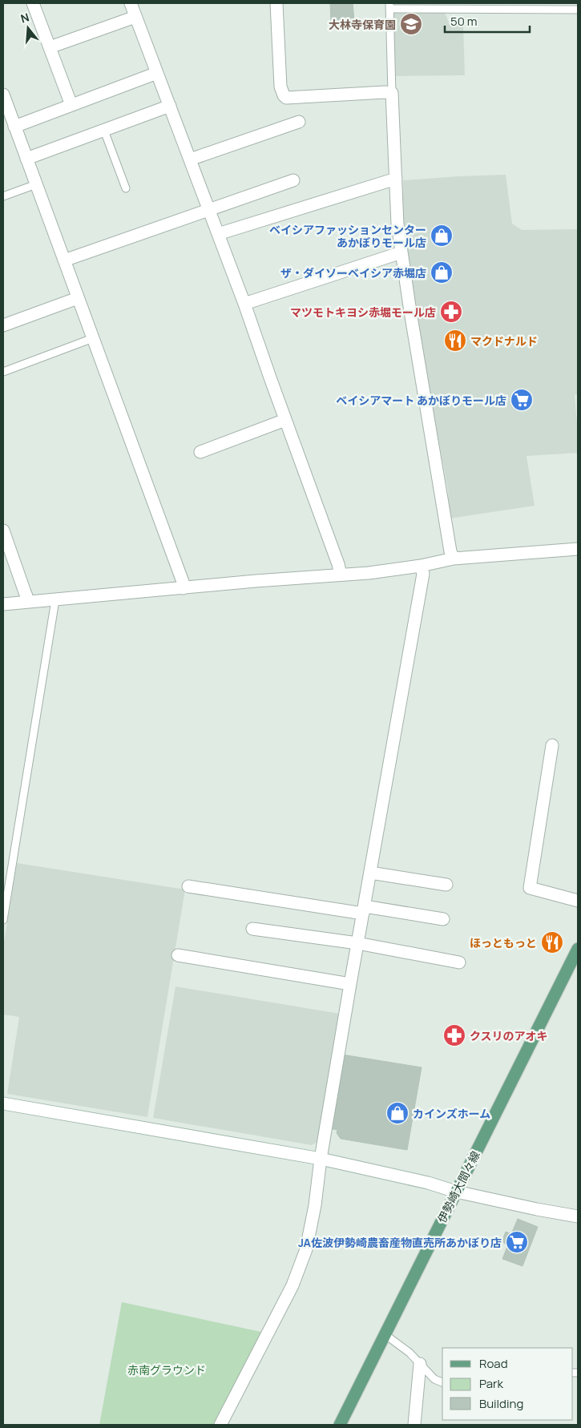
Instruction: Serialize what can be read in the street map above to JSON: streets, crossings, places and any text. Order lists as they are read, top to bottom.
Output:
{
  "streets": {
    "main road": ["伊勢崎大間々線"]
  },
  "parks": ["赤南グラウンド"],
  "places": {
    "school or university": ["大林寺保育園"],
    "shop": ["ベイシアファッションセンター あかぼりモール店", "ザ・ダイソーベイシア赤堀店", "カインズホーム"],
    "pharmacy": ["マツモトキヨシ赤堀モール店", "クスリのアオキ"],
    "restaurant": ["マクドナルド", "ほっともっと"],
    "supermarket": ["ベイシアマート あかぼりモール店", "JA佐波伊勢崎農畜産物直売所あかぼり店"]
  },
  "legend": ["Road", "Park", "Building"],
  "scale_bar": "50 m",
  "north": "top"
}
